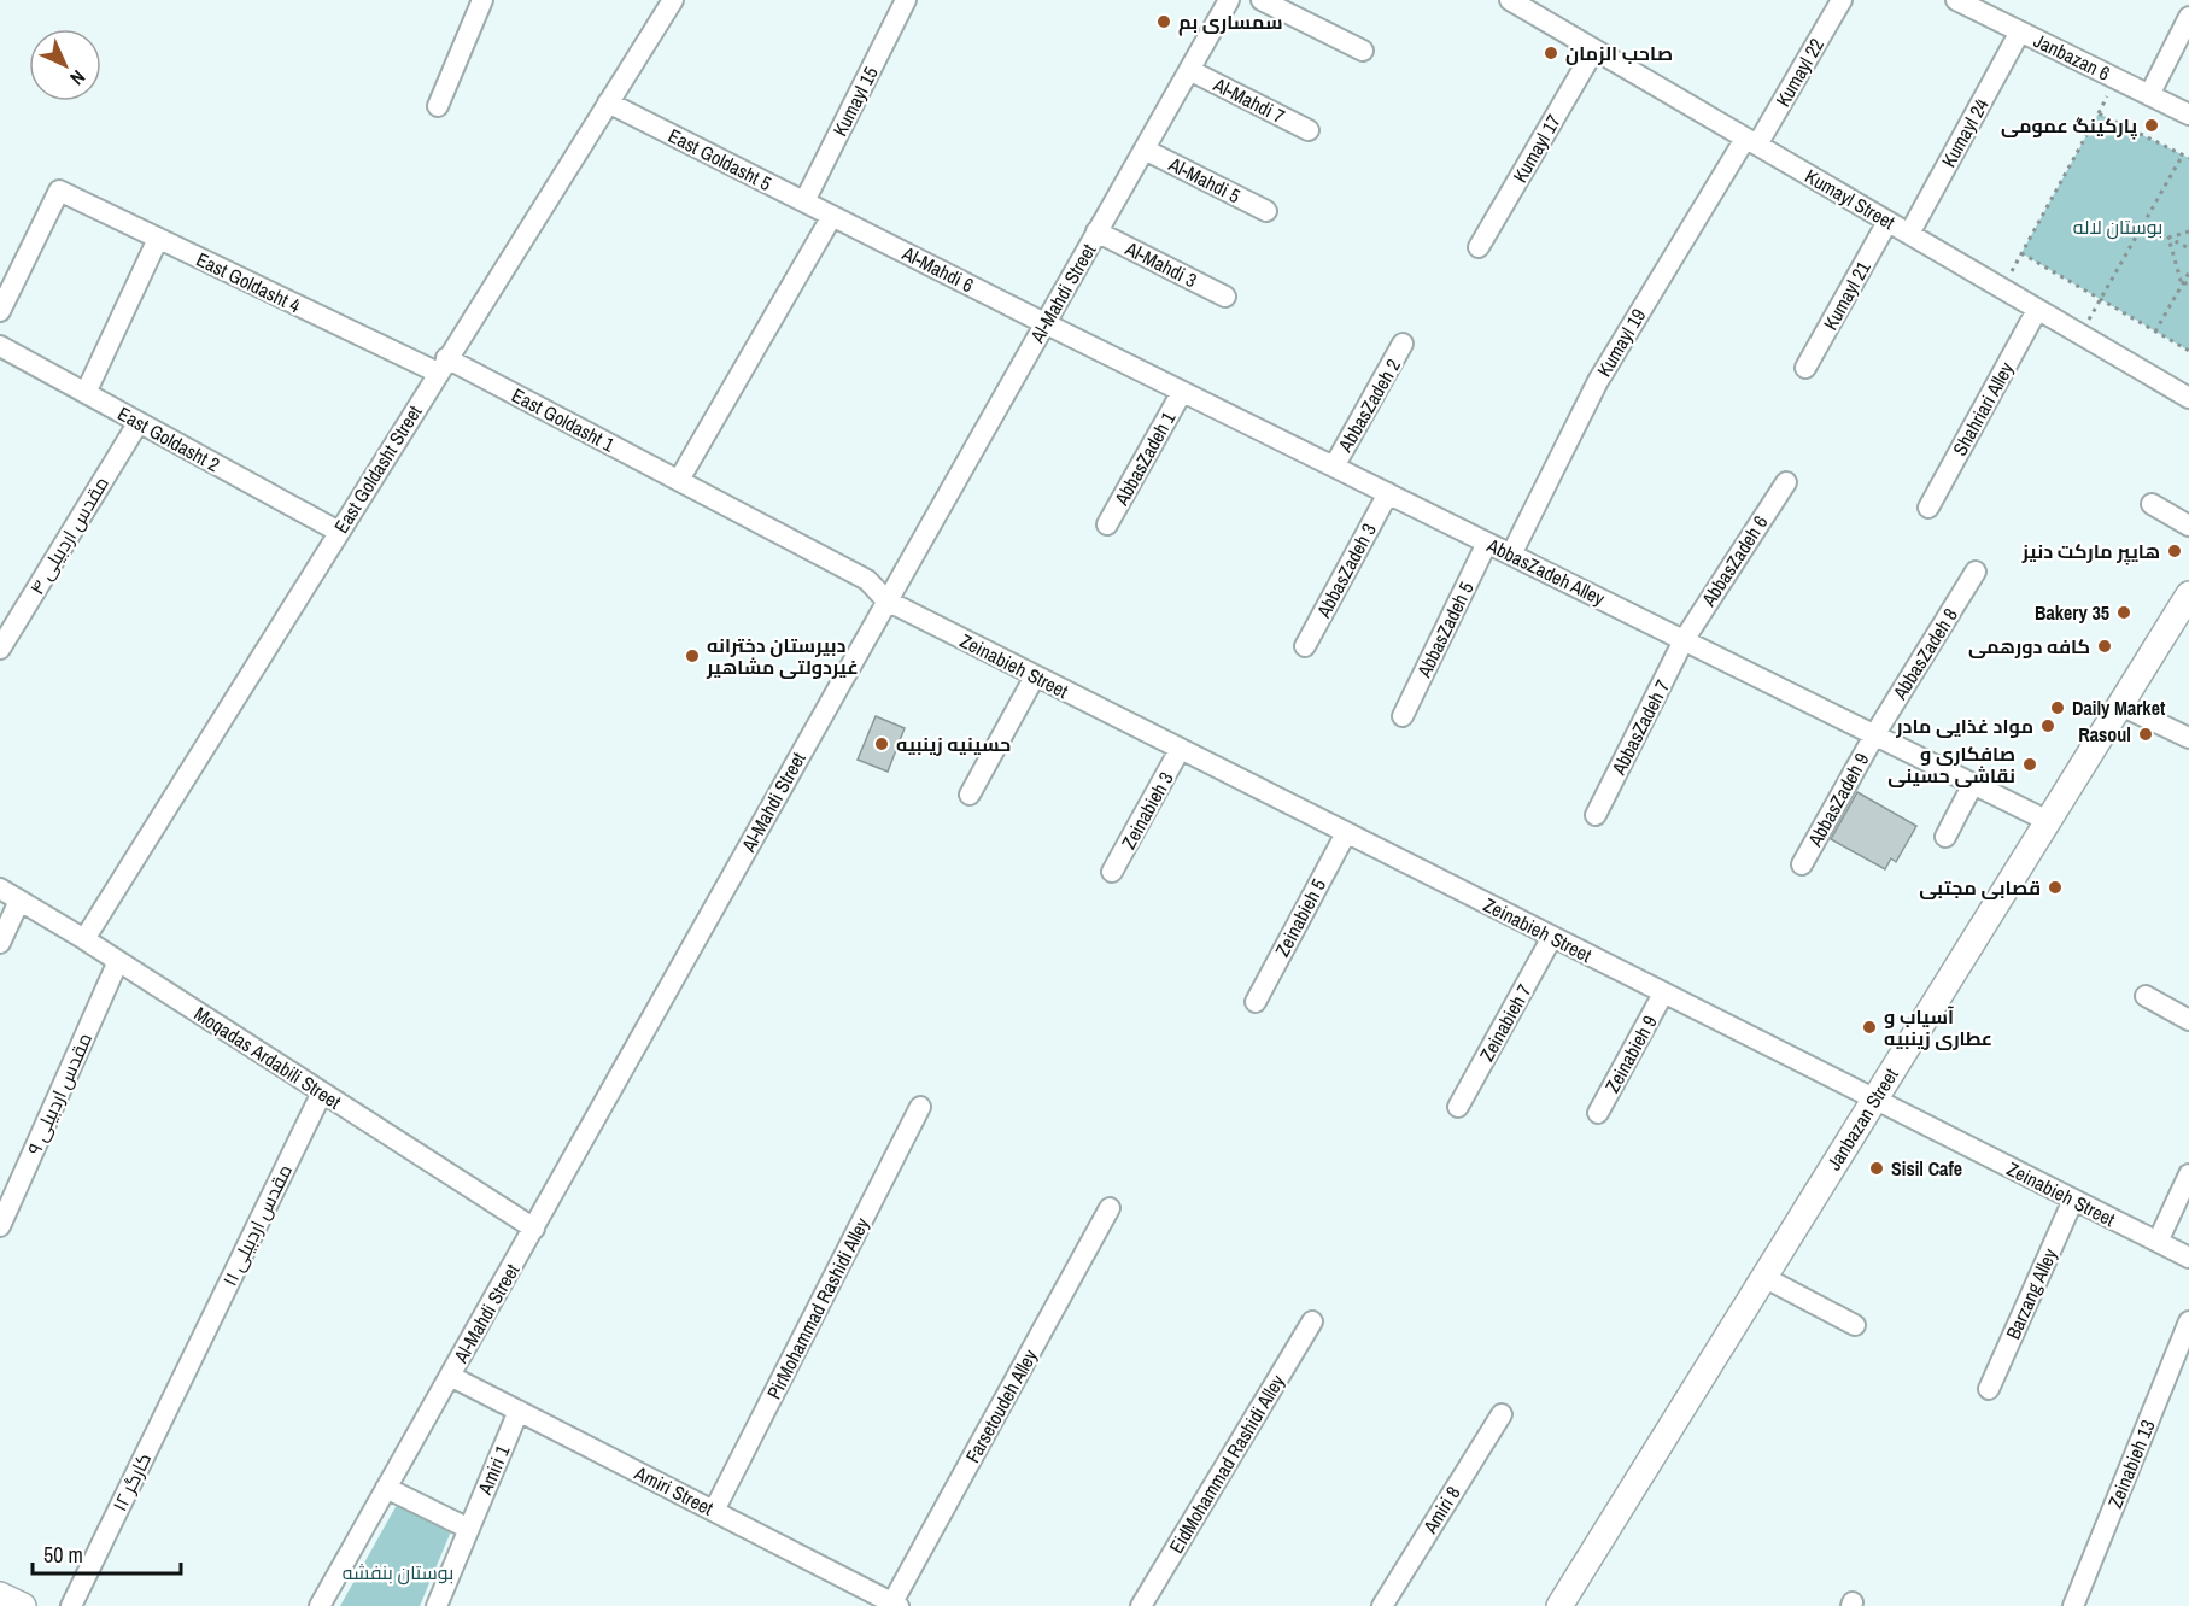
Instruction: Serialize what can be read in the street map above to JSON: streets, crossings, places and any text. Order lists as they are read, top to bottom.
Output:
{
  "streets": {
    "main road": ["Janbazan Street"],
    "street": [
      "Janbazan 6",
      "Kumayl 22",
      "Al-Mahdi 7",
      "Kumayl 15",
      "Kumayl 24",
      "Kumayl 17",
      "East Goldasht 5",
      "Al-Mahdi 5",
      "Kumayl Street",
      "Al-Mahdi 3",
      "Al-Mahdi 6",
      "East Goldasht 4",
      "Al-Mahdi Street",
      "Kumayl 21",
      "Kumayl 19",
      "AbbasZadeh 2",
      "Shahriari Alley",
      "East Goldasht 1",
      "East Goldasht 2",
      "AbbasZadeh 1",
      "East Goldasht Street",
      "مقدس اردبیلی ۴",
      "AbbasZadeh 6",
      "AbbasZadeh 3",
      "AbbasZadeh Alley",
      "AbbasZadeh 5",
      "AbbasZadeh 8",
      "Zeinabieh Street",
      "AbbasZadeh 7",
      "AbbasZadeh 9",
      "Zeinabieh 3",
      "Zeinabieh 5",
      "Zeinabieh 7",
      "Zeinabieh 9",
      "Moqadas Ardabili Street",
      "مقدس اردبیلی ۹",
      "مقدس اردبیلی ۱۱",
      "Barzang Alley",
      "PirMohammad Rashidi Alley",
      "Farsetoudeh Alley",
      "EidMohammad Rashidi Alley",
      "Zeinabieh 13",
      "Amiri 1",
      "کارگر ۱۲",
      "Amiri Street",
      "Amiri 8"
    ]
  },
  "crossings": [
    ["Janbazan 6", "Kumayl 24"],
    ["Kumayl 22", "Kumayl Street"],
    ["Kumayl 22", "Kumayl 19"],
    ["Al-Mahdi 7", "Al-Mahdi Street"],
    ["Kumayl 15", "East Goldasht 5"],
    ["Kumayl 24", "Kumayl Street"],
    ["Kumayl 17", "Kumayl Street"],
    ["East Goldasht 5", "Al-Mahdi 6"],
    ["East Goldasht 5", "East Goldasht Street"],
    ["Al-Mahdi 5", "Al-Mahdi Street"],
    ["Kumayl Street", "Kumayl 21"],
    ["Kumayl Street", "Kumayl 19"],
    ["Kumayl Street", "Shahriari Alley"],
    ["Al-Mahdi 3", "Al-Mahdi Street"],
    ["Al-Mahdi 6", "Al-Mahdi Street"],
    ["Al-Mahdi 6", "AbbasZadeh Alley"],
    ["East Goldasht 4", "East Goldasht 1"],
    ["East Goldasht 4", "East Goldasht Street"],
    ["Al-Mahdi Street", "East Goldasht 1"],
    ["Al-Mahdi Street", "AbbasZadeh Alley"],
    ["Al-Mahdi Street", "Zeinabieh Street"],
    ["Al-Mahdi Street", "Moqadas Ardabili Street"],
    ["Al-Mahdi Street", "Amiri Street"],
    ["Kumayl 19", "AbbasZadeh Alley"],
    ["AbbasZadeh 2", "AbbasZadeh Alley"],
    ["East Goldasht 1", "East Goldasht Street"],
    ["East Goldasht 1", "Zeinabieh Street"],
    ["East Goldasht 2", "East Goldasht Street"],
    ["East Goldasht 2", "مقدس اردبیلی ۴"],
    ["AbbasZadeh 1", "AbbasZadeh Alley"],
    ["East Goldasht Street", "Moqadas Ardabili Street"],
    ["AbbasZadeh 6", "AbbasZadeh Alley"],
    ["AbbasZadeh 6", "AbbasZadeh 7"],
    ["AbbasZadeh 3", "AbbasZadeh Alley"],
    ["AbbasZadeh Alley", "AbbasZadeh 5"],
    ["AbbasZadeh Alley", "AbbasZadeh 8"],
    ["AbbasZadeh Alley", "AbbasZadeh 7"],
    ["AbbasZadeh Alley", "AbbasZadeh 9"],
    ["AbbasZadeh Alley", "Janbazan Street"],
    ["AbbasZadeh 8", "AbbasZadeh 9"],
    ["Zeinabieh Street", "Zeinabieh 3"],
    ["Zeinabieh Street", "Zeinabieh 5"],
    ["Zeinabieh Street", "Zeinabieh 7"],
    ["Zeinabieh Street", "Zeinabieh 9"],
    ["Zeinabieh Street", "Janbazan Street"],
    ["Zeinabieh Street", "Barzang Alley"],
    ["Moqadas Ardabili Street", "مقدس اردبیلی ۹"],
    ["Moqadas Ardabili Street", "مقدس اردبیلی ۱۱"],
    ["مقدس اردبیلی ۱۱", "کارگر ۱۲"],
    ["PirMohammad Rashidi Alley", "Amiri Street"],
    ["Farsetoudeh Alley", "Amiri Street"],
    ["Amiri 1", "Amiri Street"]
  ],
  "parks": ["بوستان لاله", "بوستان بنفشه"],
  "places": [
    "سمساری بم",
    "صاحب الزمان",
    "پارکینگ عمومی",
    "هایپر مارکت دنیز",
    "Bakery 35",
    "کافه دورهمی",
    "دبیرستان دخترانه غیردولتی مشاهیر",
    "Daily Market",
    "مواد غذایی مادر",
    "Rasoul",
    "حسینیه زینبیه",
    "صافکاری و نقاشی حسینی",
    "قصابی مجتبی",
    "آسیاب و عطاری زینبیه",
    "Sisil Cafe"
  ],
  "scale_bar": "50 m",
  "north": "bottom right"
}
